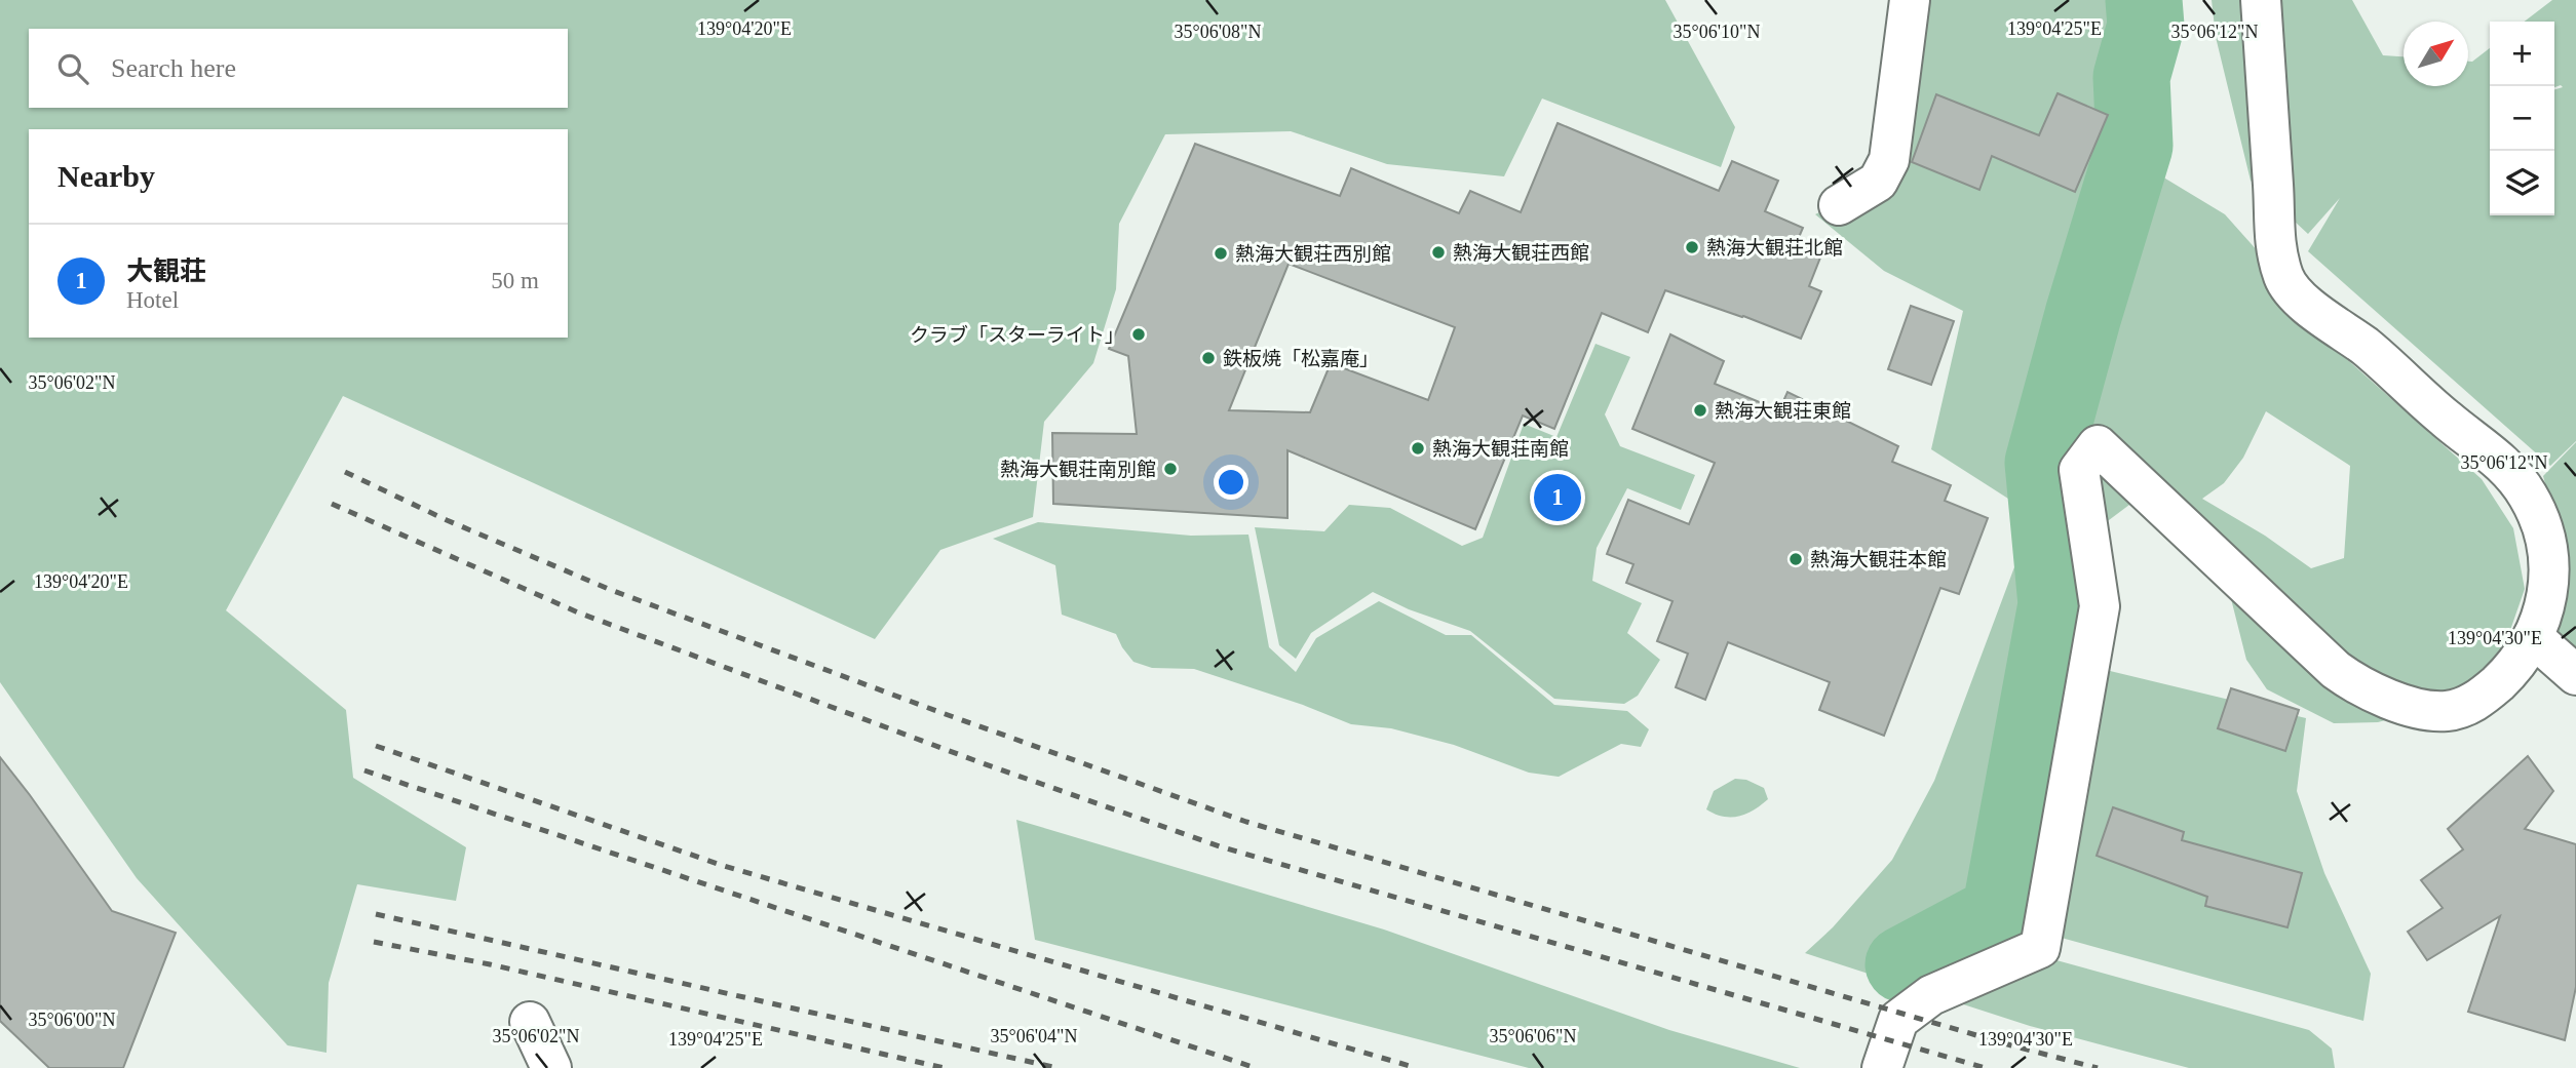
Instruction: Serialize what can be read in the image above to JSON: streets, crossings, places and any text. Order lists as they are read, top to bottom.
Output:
{
  "places": [
    "熱海大観荘北館",
    "熱海大観荘西館",
    "熱海大観荘西別館",
    "クラブ「スターライト」",
    "鉄板焼「松嘉庵」",
    "熱海大観荘東館",
    "熱海大観荘南館",
    "熱海大観荘南別館",
    "熱海大観荘本館"
  ],
  "north": "top right",
  "page": {
    "map_buttons": ["+", "−"],
    "search": "Search here",
    "heading": "Nearby",
    "list": [
      {
        "mark": "1",
        "name": "大観荘",
        "note": "Hotel",
        "value": "50 m"
      }
    ],
    "pins": "1"
  },
  "coordinates": [
    "139°04'20\"E",
    "139°04'25\"E",
    "35°06'08\"N",
    "35°06'10\"N",
    "35°06'12\"N",
    "35°06'02\"N",
    "139°04'30\"E",
    "35°06'00\"N",
    "35°06'04\"N",
    "35°06'06\"N"
  ]
}
